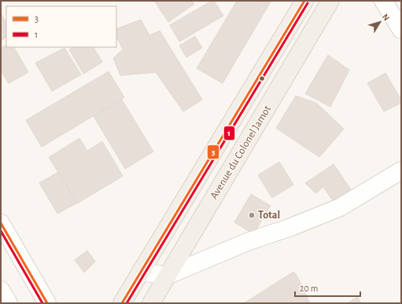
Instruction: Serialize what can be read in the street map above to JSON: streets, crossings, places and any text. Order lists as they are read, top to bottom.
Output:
{
  "streets": {
    "main road": ["Avenue du Colonel Jamot"]
  },
  "places": ["Total"],
  "lines": ["transit line 3", "transit line 1"],
  "legend": ["3", "1"],
  "scale_bar": "20 m",
  "north": "top right"
}
